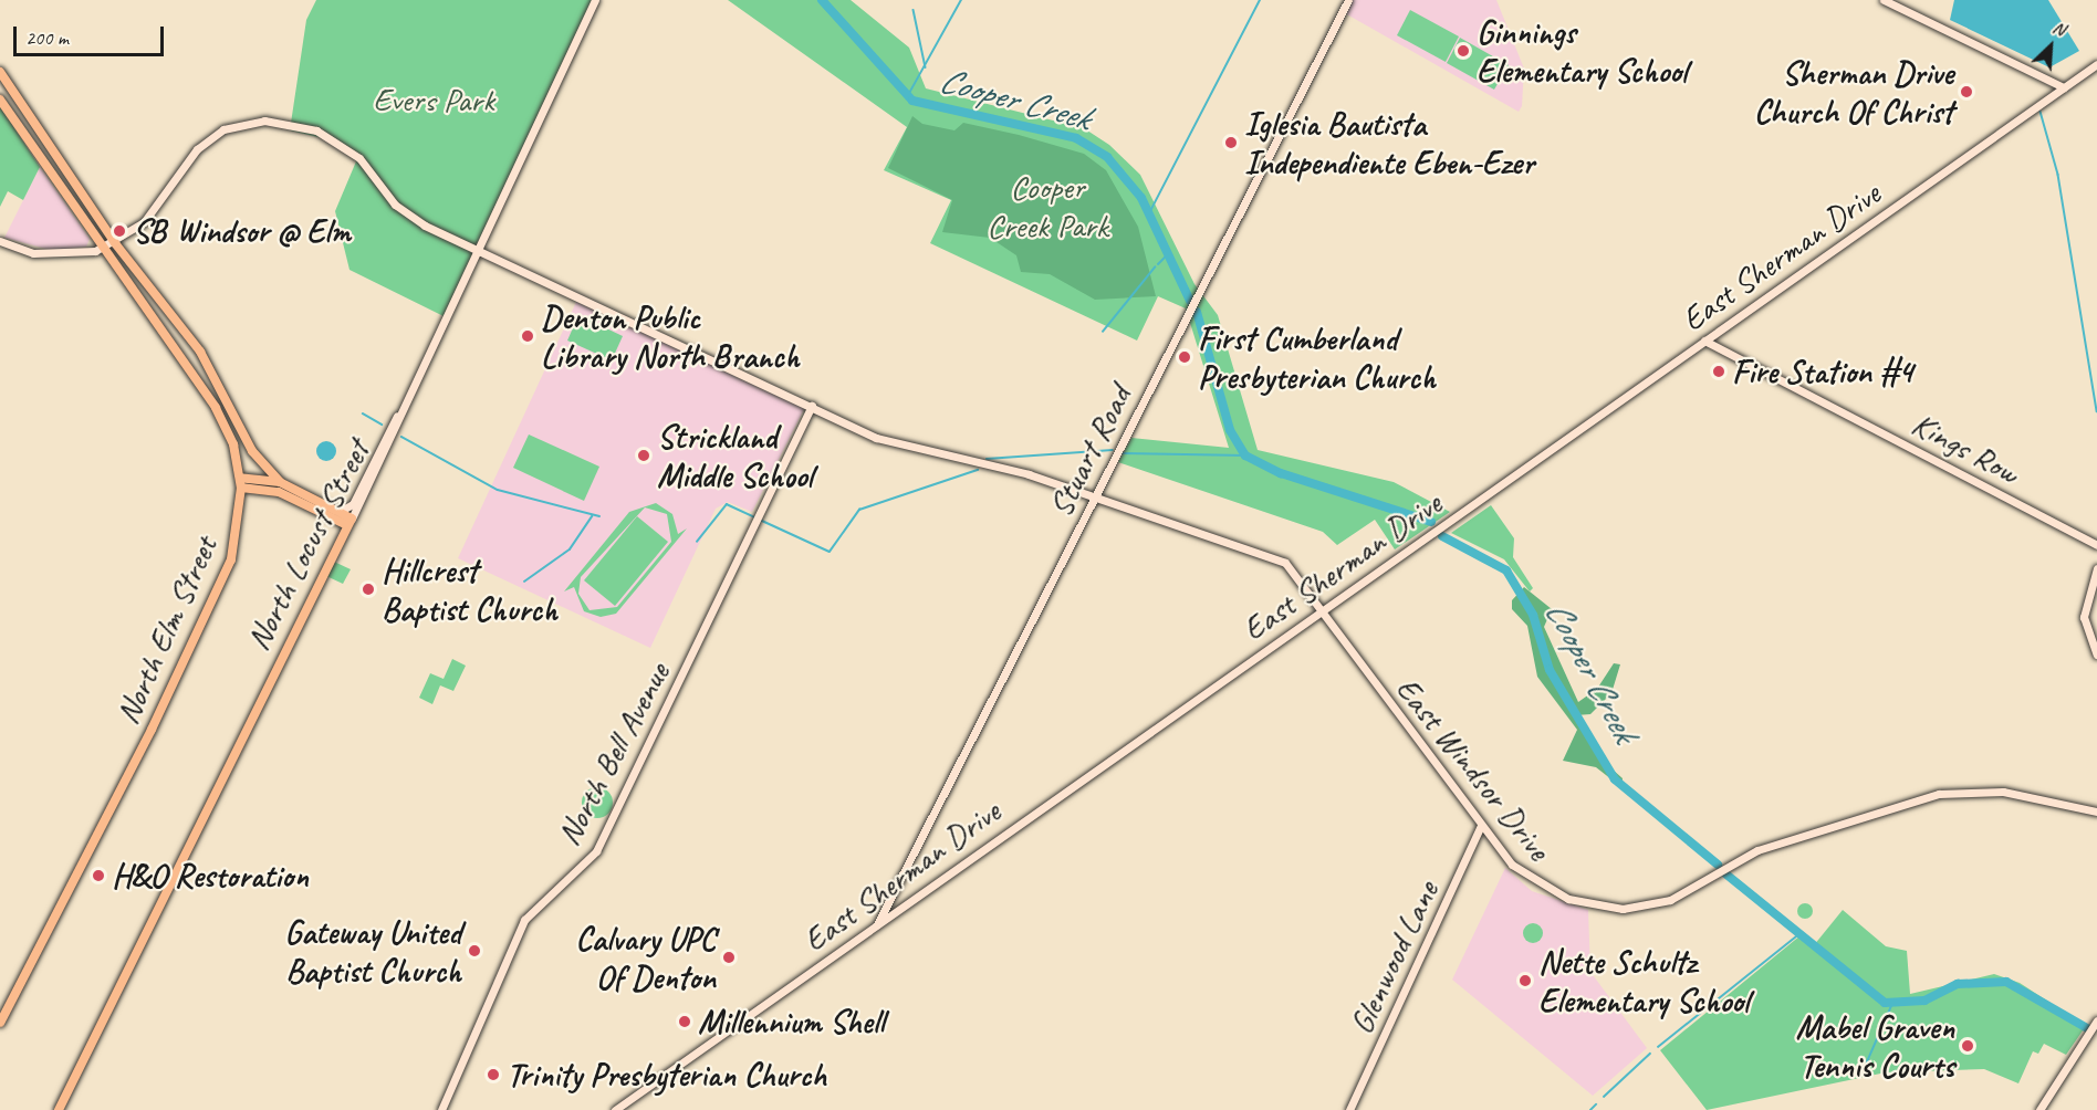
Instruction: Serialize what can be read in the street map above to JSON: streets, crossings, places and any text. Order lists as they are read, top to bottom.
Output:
{
  "streets": {
    "main road": ["North Locust Street", "North Elm Street"],
    "street": [
      "East Sherman Drive",
      "Kings Row",
      "Stuart Road",
      "North Bell Avenue",
      "East Windsor Drive",
      "Glenwood Lane"
    ]
  },
  "crossings": [
    ["East Sherman Drive", "Kings Row"],
    ["East Sherman Drive", "Stuart Road"],
    ["East Sherman Drive", "East Windsor Drive"],
    ["Stuart Road", "East Windsor Drive"],
    ["North Locust Street", "East Windsor Drive"],
    ["North Elm Street", "East Windsor Drive"],
    ["North Bell Avenue", "East Windsor Drive"],
    ["East Windsor Drive", "Glenwood Lane"]
  ],
  "water": ["Cooper Creek"],
  "parks": ["Evers Park", "Cooper Creek Park"],
  "places": [
    "Ginnings Elementary School",
    "Sherman Drive Church Of Christ",
    "Iglesia Bautista Independiente Eben-Ezer",
    "SB Windsor @ Elm",
    "Denton Public Library North Branch",
    "First Cumberland Presbyterian Church",
    "Fire Station #4",
    "Strickland Middle School",
    "Hillcrest Baptist Church",
    "H&O Restoration",
    "Gateway United Baptist Church",
    "Calvary UPC Of Denton",
    "Nette Schultz Elementary School",
    "Millennium Shell",
    "Mabel Graven Tennis Courts",
    "Trinity Presbyterian Church"
  ],
  "scale_bar": "200 m",
  "north": "top right"
}
